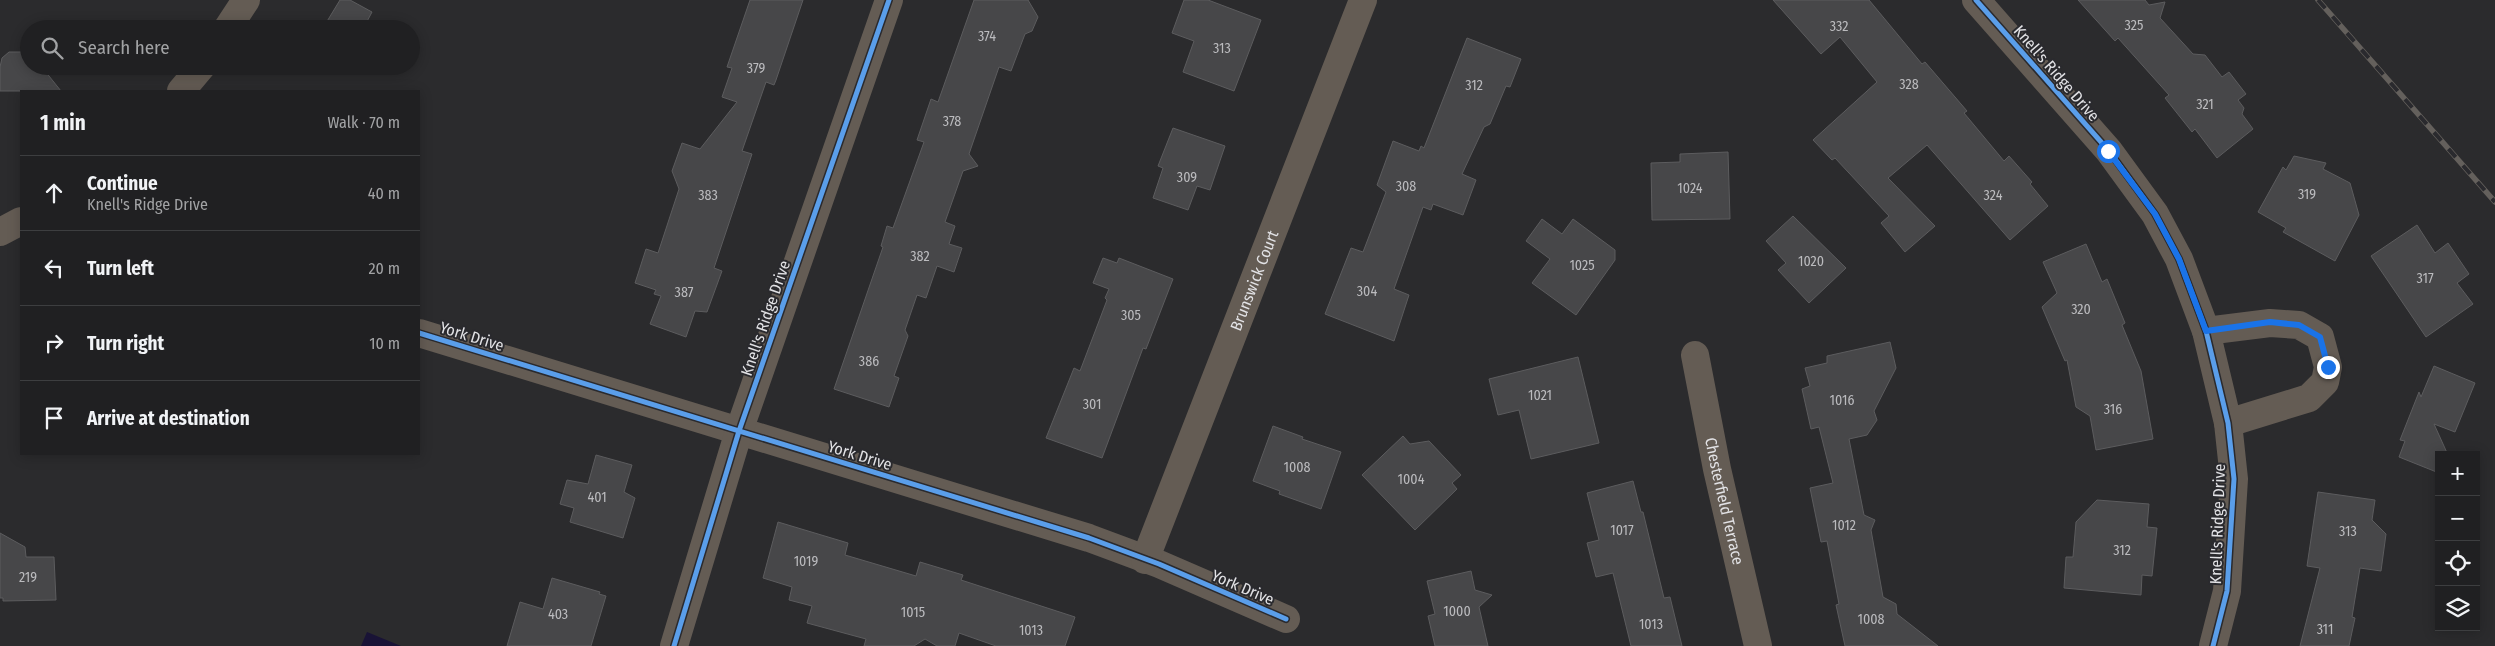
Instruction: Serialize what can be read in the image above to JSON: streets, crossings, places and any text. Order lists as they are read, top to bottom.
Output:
{
  "streets": {
    "street": [
      "Knell's Ridge Drive",
      "Brunswick Court",
      "York Drive",
      "Chesterfield Terrace"
    ]
  },
  "crossings": [
    ["Knell's Ridge Drive", "York Drive"],
    ["Brunswick Court", "York Drive"]
  ],
  "house_numbers": [
    "325",
    "332",
    "374",
    "313",
    "379",
    "328",
    "312",
    "321",
    "378",
    "309",
    "308",
    "1024",
    "319",
    "383",
    "324",
    "382",
    "1020",
    "1025",
    "317",
    "304",
    "387",
    "320",
    "305",
    "386",
    "1021",
    "1016",
    "301",
    "316",
    "1008",
    "1004",
    "401",
    "1012",
    "1017",
    "313",
    "312",
    "1019",
    "219",
    "1000",
    "1015",
    "403",
    "1008",
    "1013",
    "311",
    "1013"
  ],
  "page": {
    "search": "Search here",
    "heading": ["1 min", "Walk · 70 m"],
    "list": [
      ["Continue", "Knell's Ridge Drive", "40 m"],
      ["Turn left", "20 m"],
      ["Turn right", "10 m"],
      "Arrive at destination"
    ],
    "map_buttons": ["+", "−"]
  }
}
